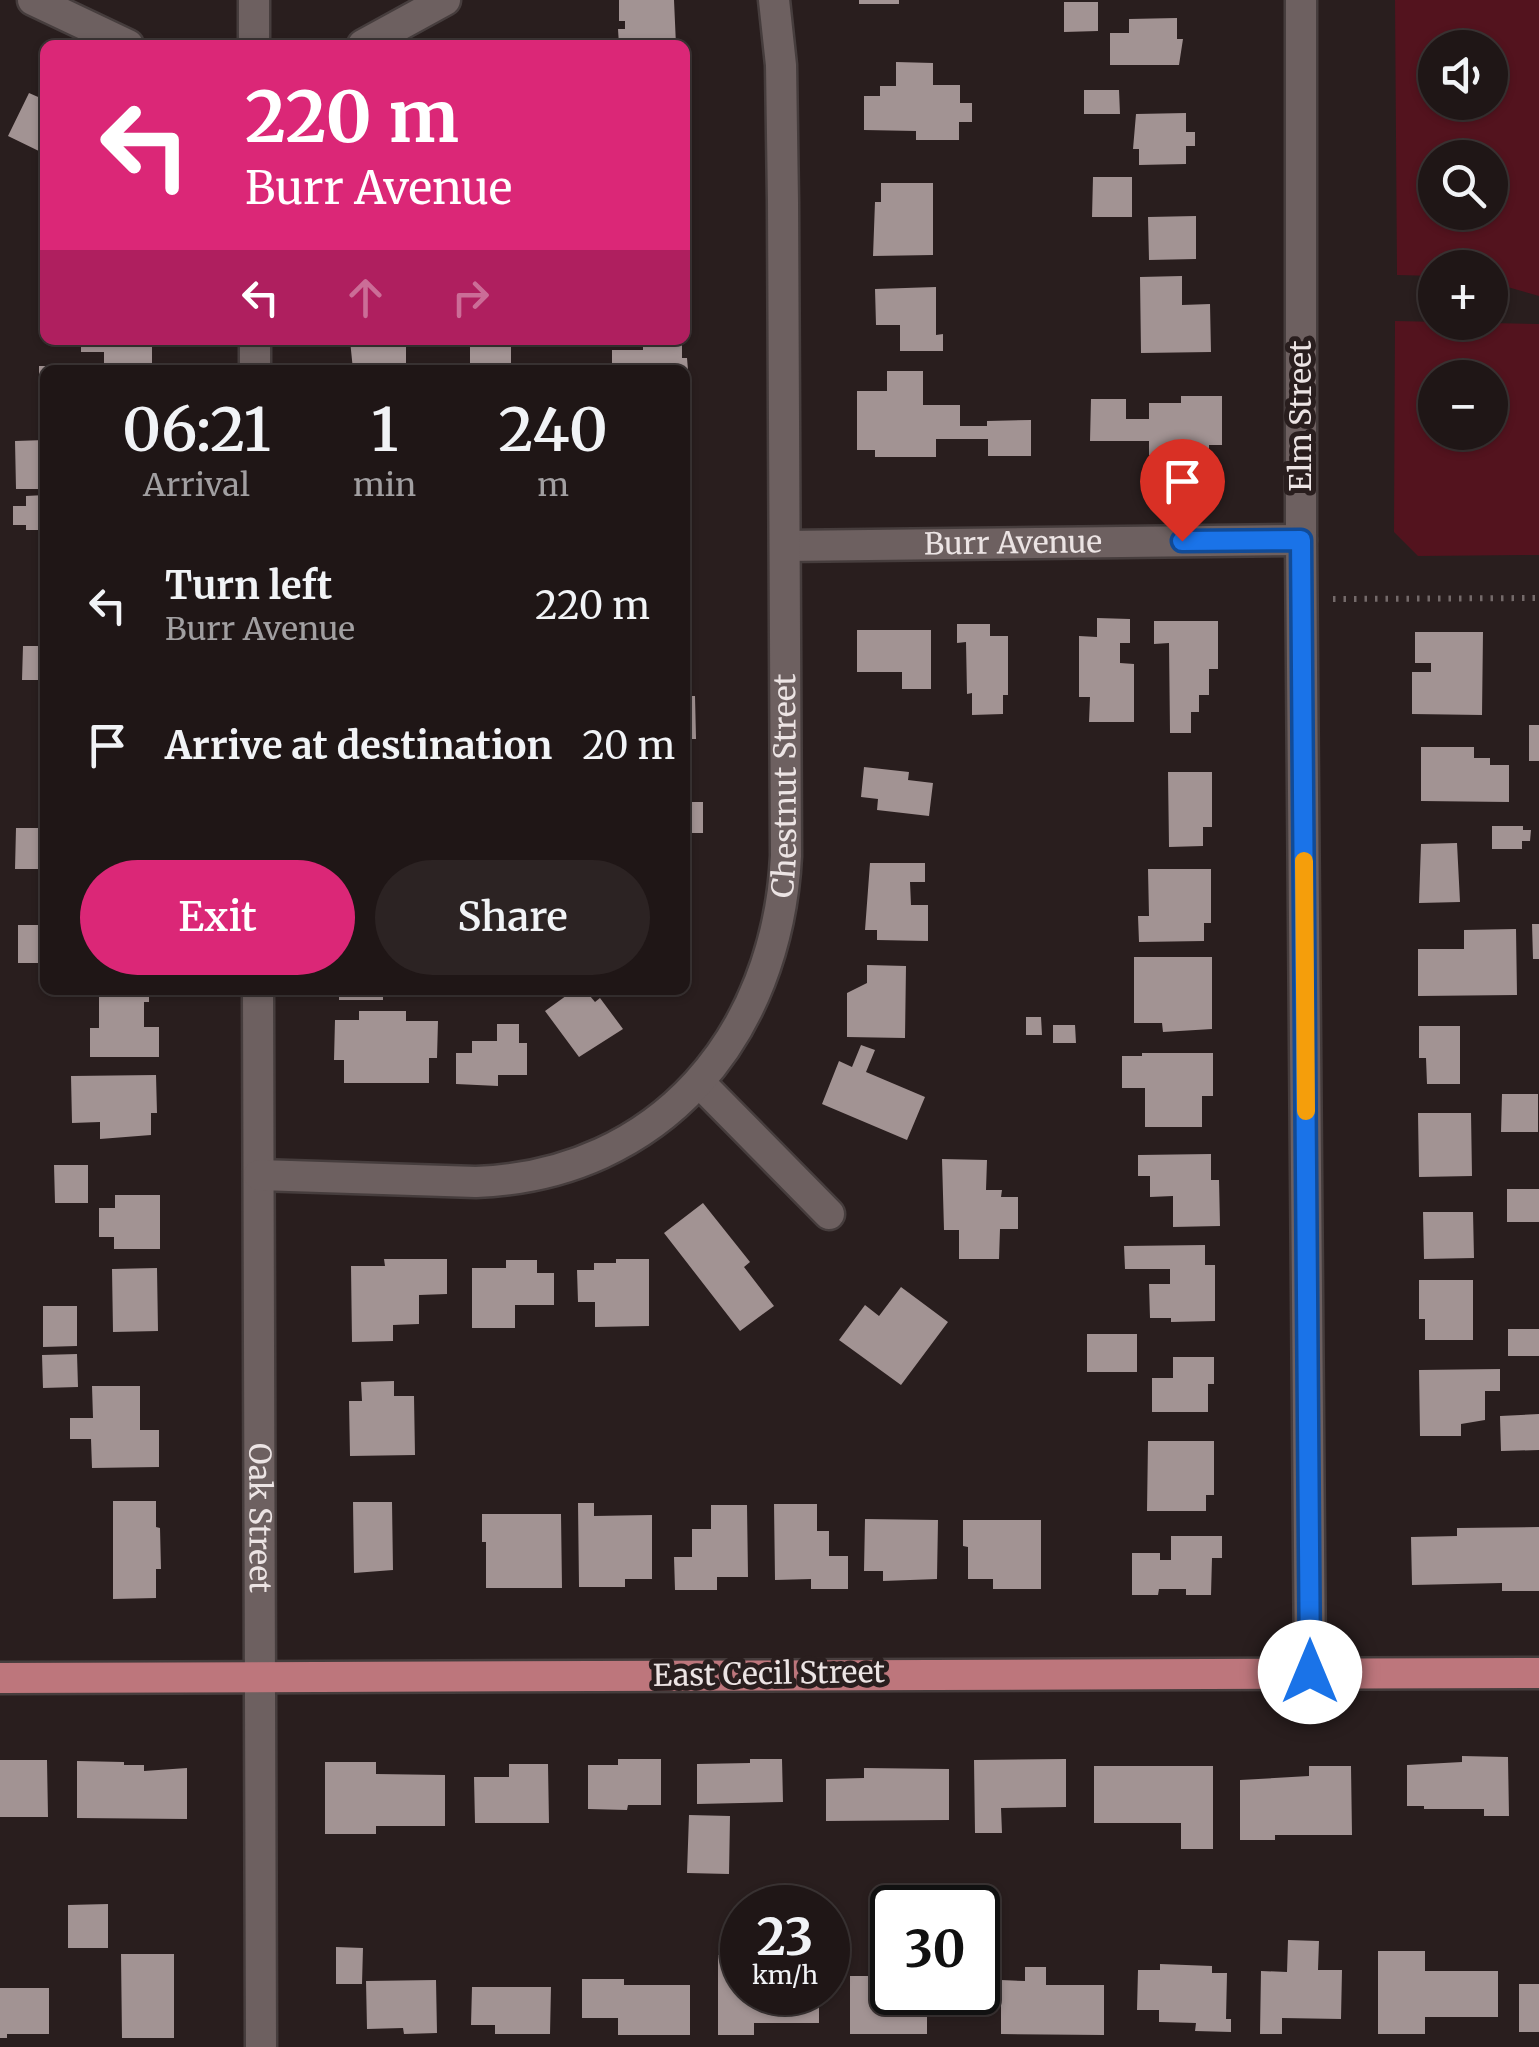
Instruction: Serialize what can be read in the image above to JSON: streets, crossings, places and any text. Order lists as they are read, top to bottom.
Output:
{
  "streets": {
    "main road": ["East Cecil Street"],
    "street": [
      "Elm Street",
      "Burr Avenue",
      "Chestnut Street",
      "Oak Street"
    ]
  },
  "crossings": [
    ["Elm Street", "Burr Avenue"],
    ["Elm Street", "East Cecil Street"],
    ["Burr Avenue", "Chestnut Street"],
    ["Chestnut Street", "Oak Street"],
    ["Oak Street", "East Cecil Street"]
  ],
  "page": {
    "map_buttons": ["+", "−"],
    "turn": ["220 m", "Burr Avenue"],
    "eta": [
      "06:21",
      "Arrival",
      "1",
      "min",
      "240",
      "m"
    ],
    "list": [
      {
        "name": "Turn left",
        "note": "Burr Avenue",
        "value": "220 m"
      },
      {
        "name": "Arrive at destination",
        "value": "20 m"
      }
    ],
    "buttons": ["Exit", "Share"],
    "speed": "23 km/h",
    "limit": "30"
  }
}
